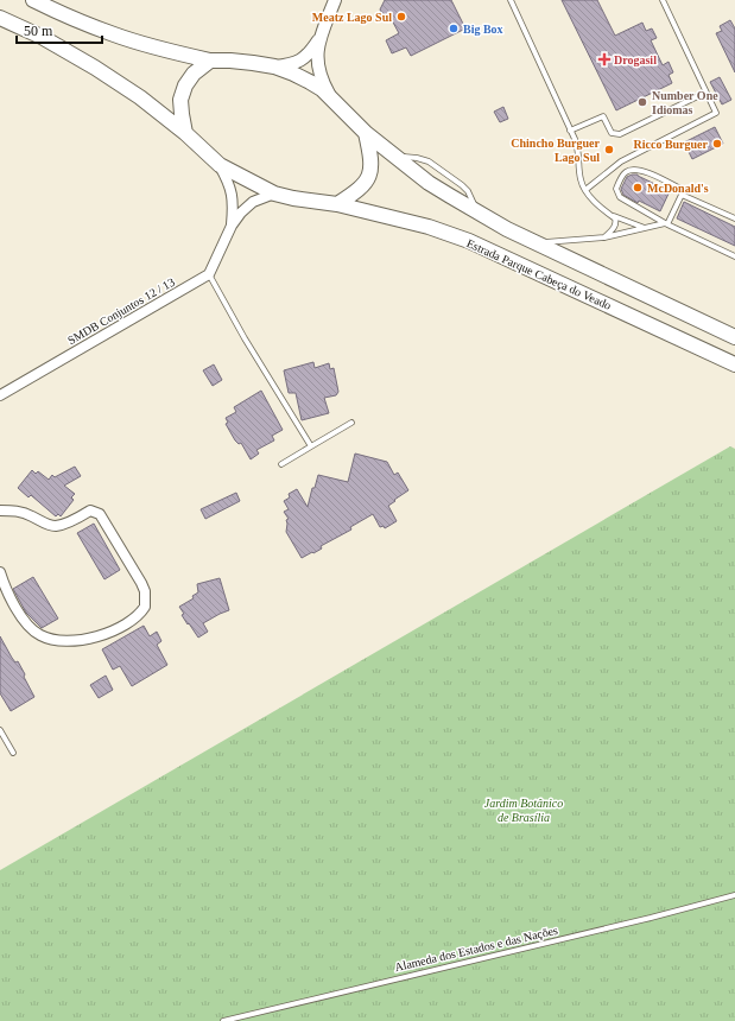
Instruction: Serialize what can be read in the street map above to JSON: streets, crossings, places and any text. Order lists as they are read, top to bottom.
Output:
{
  "streets": {
    "main road": ["Estrada Parque Cabeça do Veado"],
    "street": ["SMDB Conjuntos 12 / 13"],
    "lane": ["Alameda dos Estados e das Nações"]
  },
  "parks": ["Jardim Botânico de Brasília"],
  "places": {
    "other": [
      "Meatz Lago Sul",
      "Big Box",
      "Number One Idiomas",
      "Ricco Burguer",
      "Chincho Burguer Lago Sul",
      "McDonald's"
    ],
    "health": ["Drogasil"]
  },
  "scale_bar": "50 m"
}
